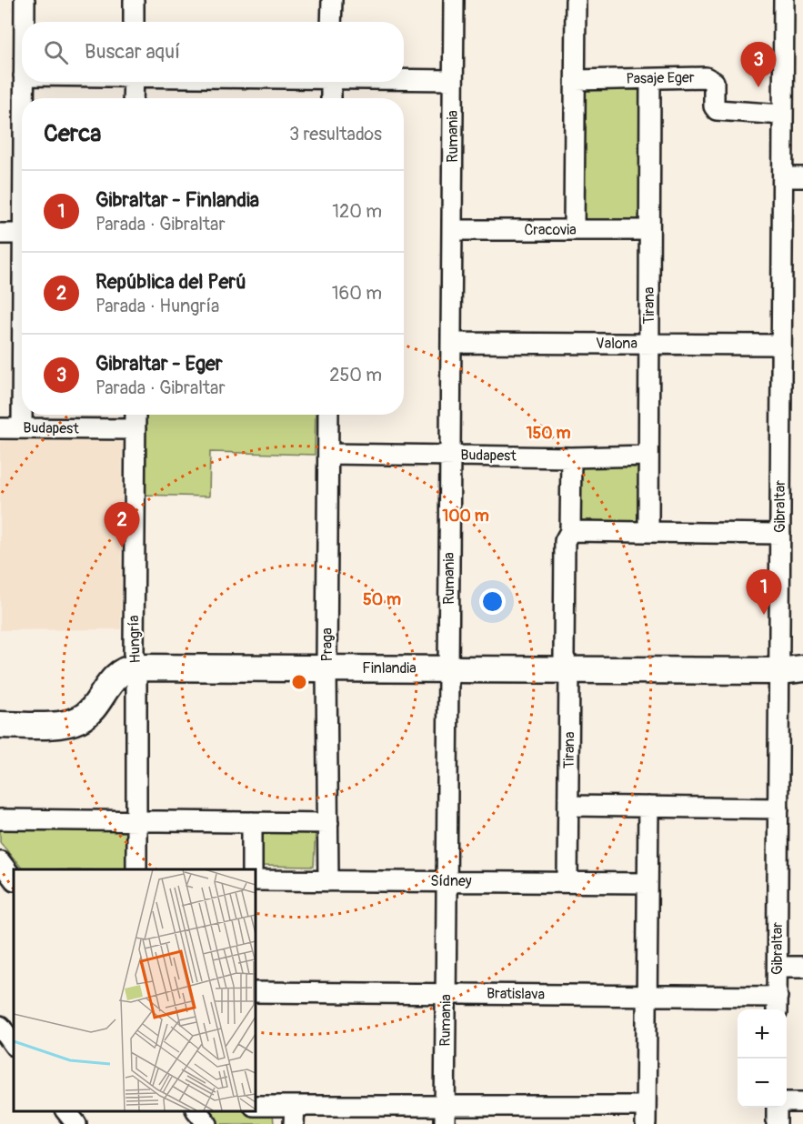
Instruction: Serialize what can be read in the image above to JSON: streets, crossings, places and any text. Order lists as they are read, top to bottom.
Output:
{
  "streets": {
    "street": [
      "Pasaje Eger",
      "Rumania",
      "Cracovia",
      "Tirana",
      "Valona",
      "Budapest",
      "Gibraltar",
      "Hungría",
      "Praga",
      "Finlandia",
      "Sídney",
      "Bratislava"
    ]
  },
  "crossings": [
    ["Pasaje Eger", "Tirana"],
    ["Pasaje Eger", "Gibraltar"],
    ["Rumania", "Cracovia"],
    ["Rumania", "Valona"],
    ["Rumania", "Budapest"],
    ["Rumania", "Finlandia"],
    ["Rumania", "Sídney"],
    ["Rumania", "Bratislava"],
    ["Cracovia", "Tirana"],
    ["Tirana", "Valona"],
    ["Tirana", "Budapest"],
    ["Tirana", "Finlandia"],
    ["Tirana", "Sídney"],
    ["Valona", "Gibraltar"],
    ["Budapest", "Hungría"],
    ["Budapest", "Praga"],
    ["Gibraltar", "Finlandia"],
    ["Gibraltar", "Bratislava"],
    ["Hungría", "Finlandia"],
    ["Praga", "Finlandia"],
    ["Praga", "Sídney"]
  ],
  "page": {
    "search": "Buscar aquí",
    "pins": ["3", "2", "1"],
    "heading": ["Cerca", "3 resultados"],
    "list": [
      {
        "mark": "1",
        "name": "Gibraltar - Finlandia",
        "note": "Parada · Gibraltar",
        "value": "120 m"
      },
      {
        "mark": "2",
        "name": "República del Perú",
        "note": "Parada · Hungría",
        "value": "160 m"
      },
      {
        "mark": "3",
        "name": "Gibraltar - Eger",
        "note": "Parada · Gibraltar",
        "value": "250 m"
      }
    ],
    "map_buttons": ["+", "−"]
  },
  "rings": ["150 m", "100 m", "50 m"]
}
